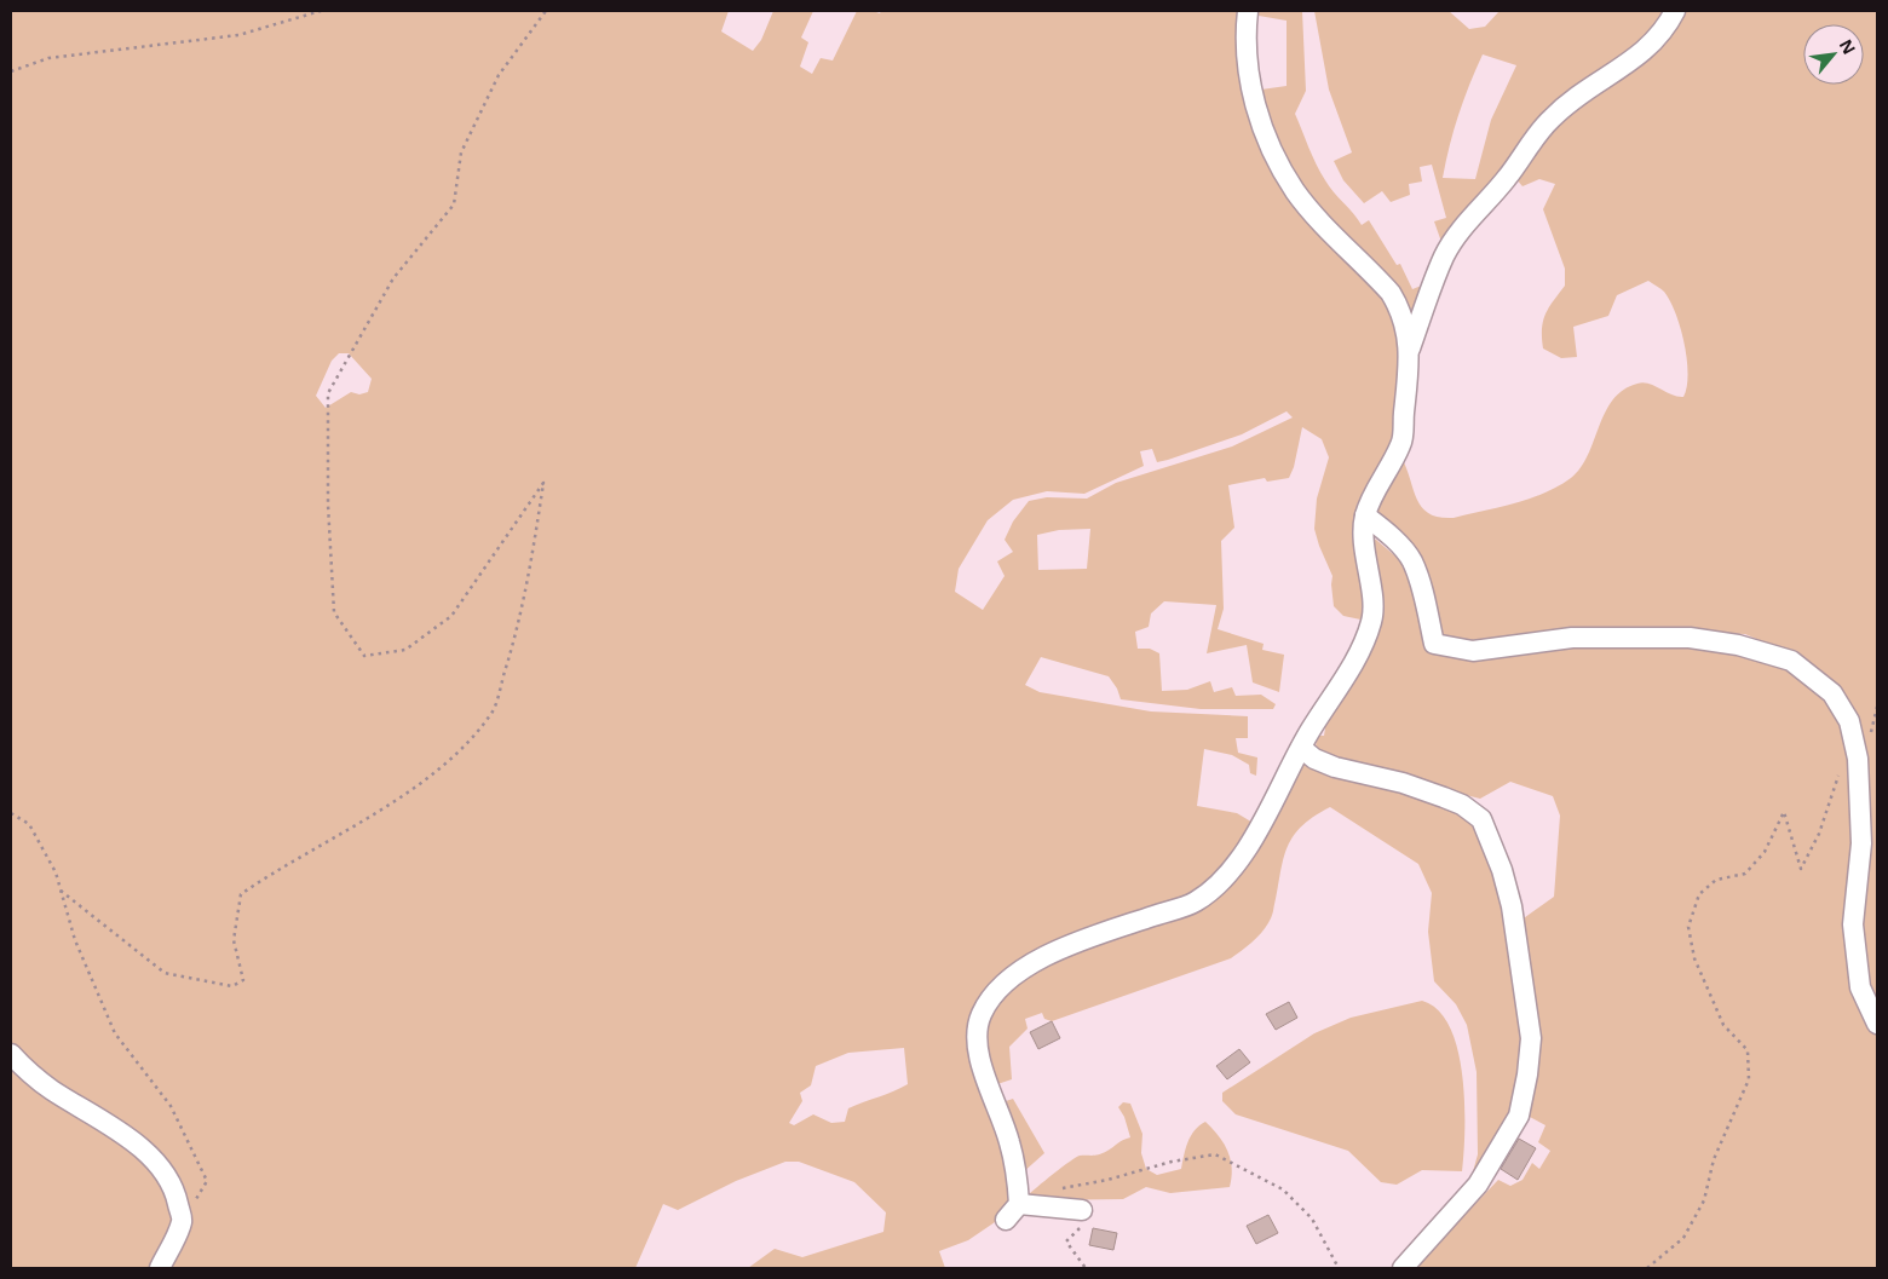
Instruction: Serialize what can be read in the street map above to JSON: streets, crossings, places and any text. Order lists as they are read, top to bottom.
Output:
{
  "north": "top right"
}
